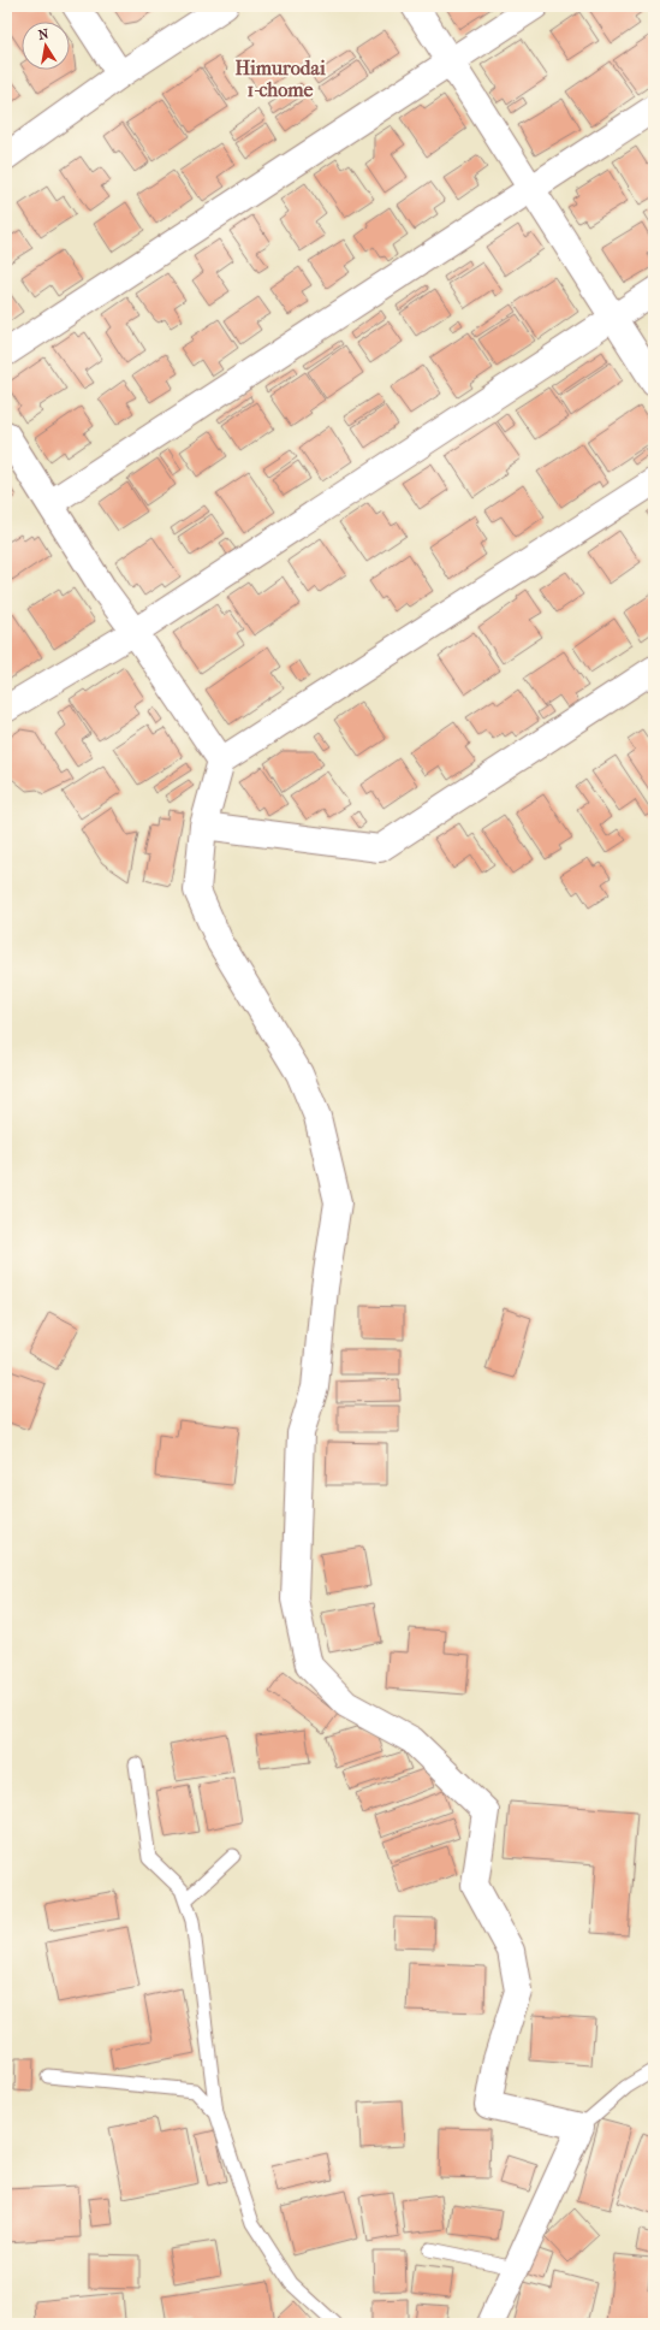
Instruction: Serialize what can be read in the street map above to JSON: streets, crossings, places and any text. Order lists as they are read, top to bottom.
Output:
{
  "districts": ["Himurodai 1-chome"],
  "north": "top"
}
